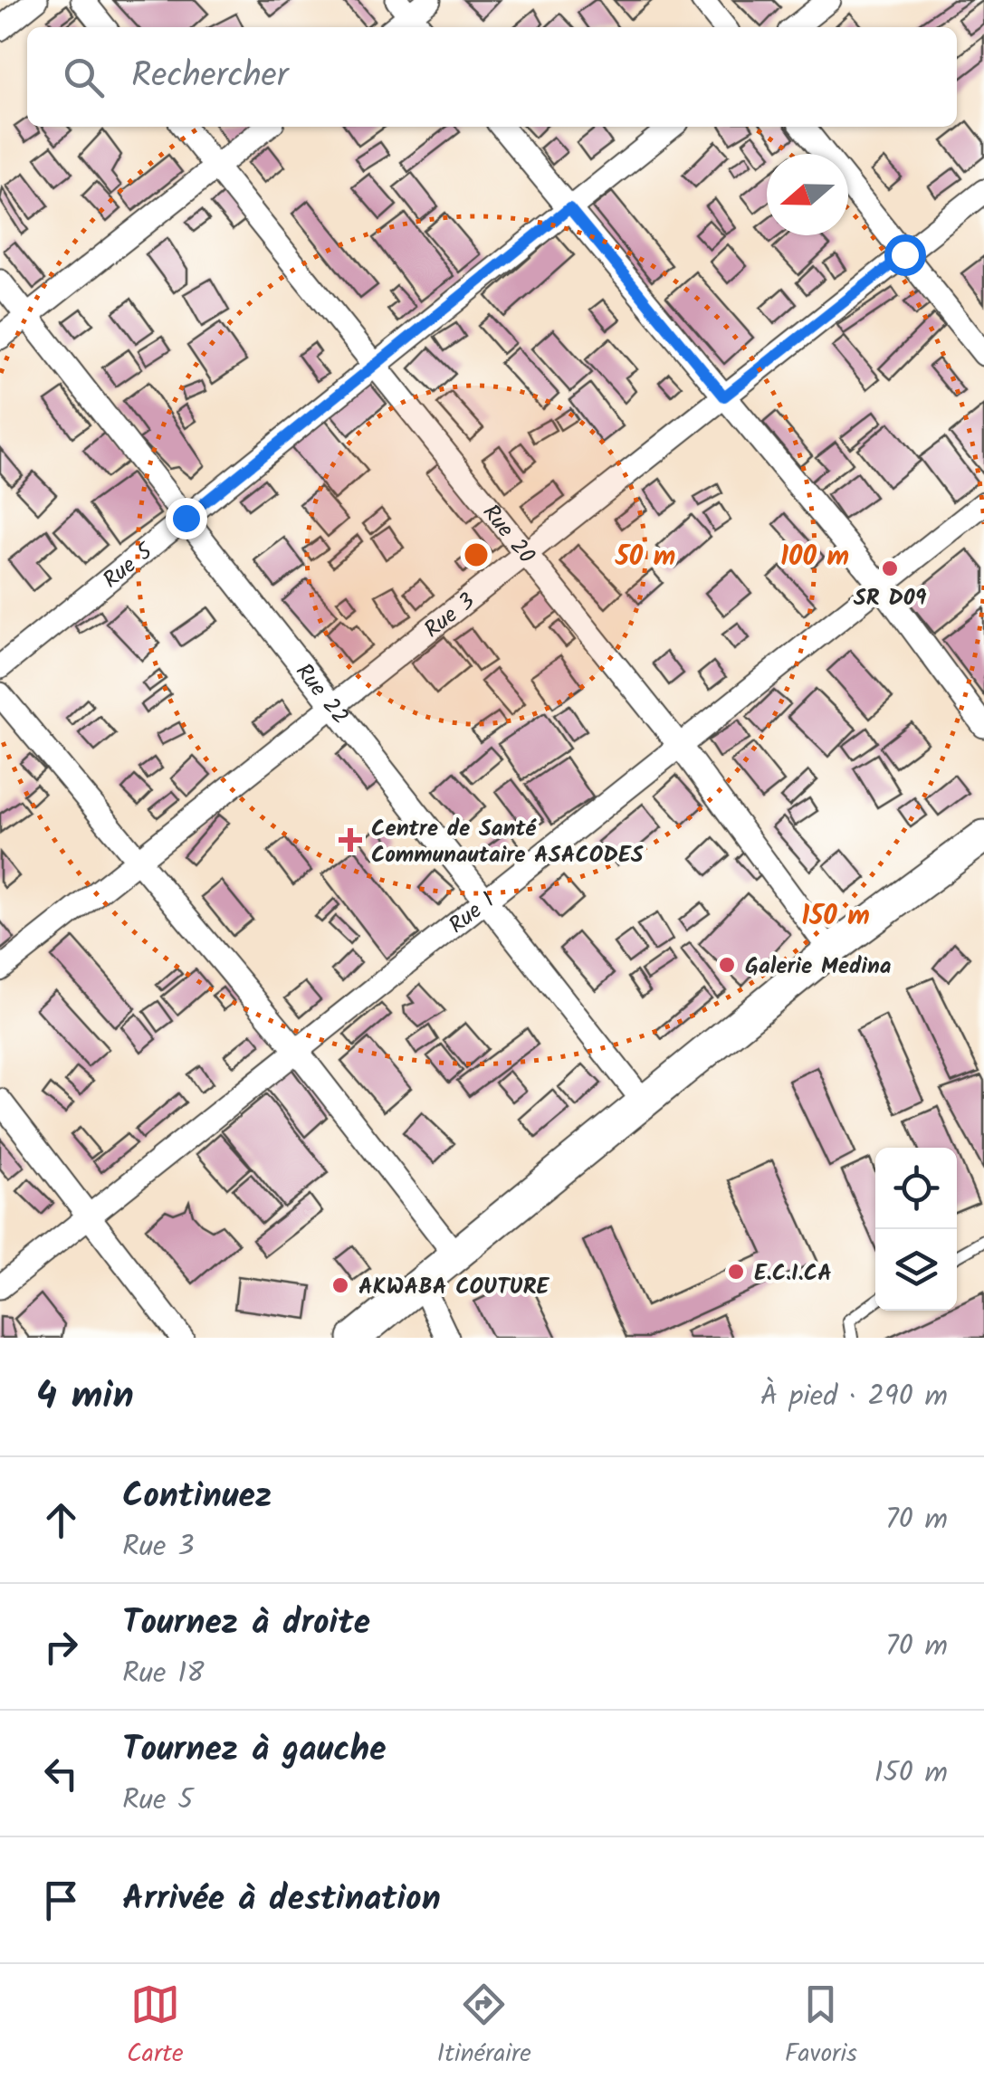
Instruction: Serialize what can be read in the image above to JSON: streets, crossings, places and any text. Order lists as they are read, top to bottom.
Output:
{
  "streets": {
    "street": [
      "Rue 20",
      "Rue 5",
      "Rue 3",
      "Rue 22",
      "Rue 1"
    ]
  },
  "crossings": [
    ["Rue 20", "Rue 5"],
    ["Rue 20", "Rue 3"],
    ["Rue 20", "Rue 1"],
    ["Rue 5", "Rue 22"],
    ["Rue 3", "Rue 22"],
    ["Rue 22", "Rue 1"]
  ],
  "places": {
    "other": [
      "SR D09",
      "Galerie Medina",
      "E.C.I.CA",
      "AKWABA COUTURE"
    ],
    "health": ["Centre de Santé Communautaire ASACODES"]
  },
  "north": "left",
  "page": {
    "search": "Rechercher",
    "heading": ["4 min", "À pied · 290 m"],
    "list": [
      ["Continuez", "Rue 3", "70 m"],
      ["Tournez à droite", "Rue 18", "70 m"],
      ["Tournez à gauche", "Rue 5", "150 m"],
      "Arrivée à destination"
    ],
    "nav": ["Carte", "Itinéraire", "Favoris"]
  },
  "rings": ["50 m", "100 m", "150 m"]
}
